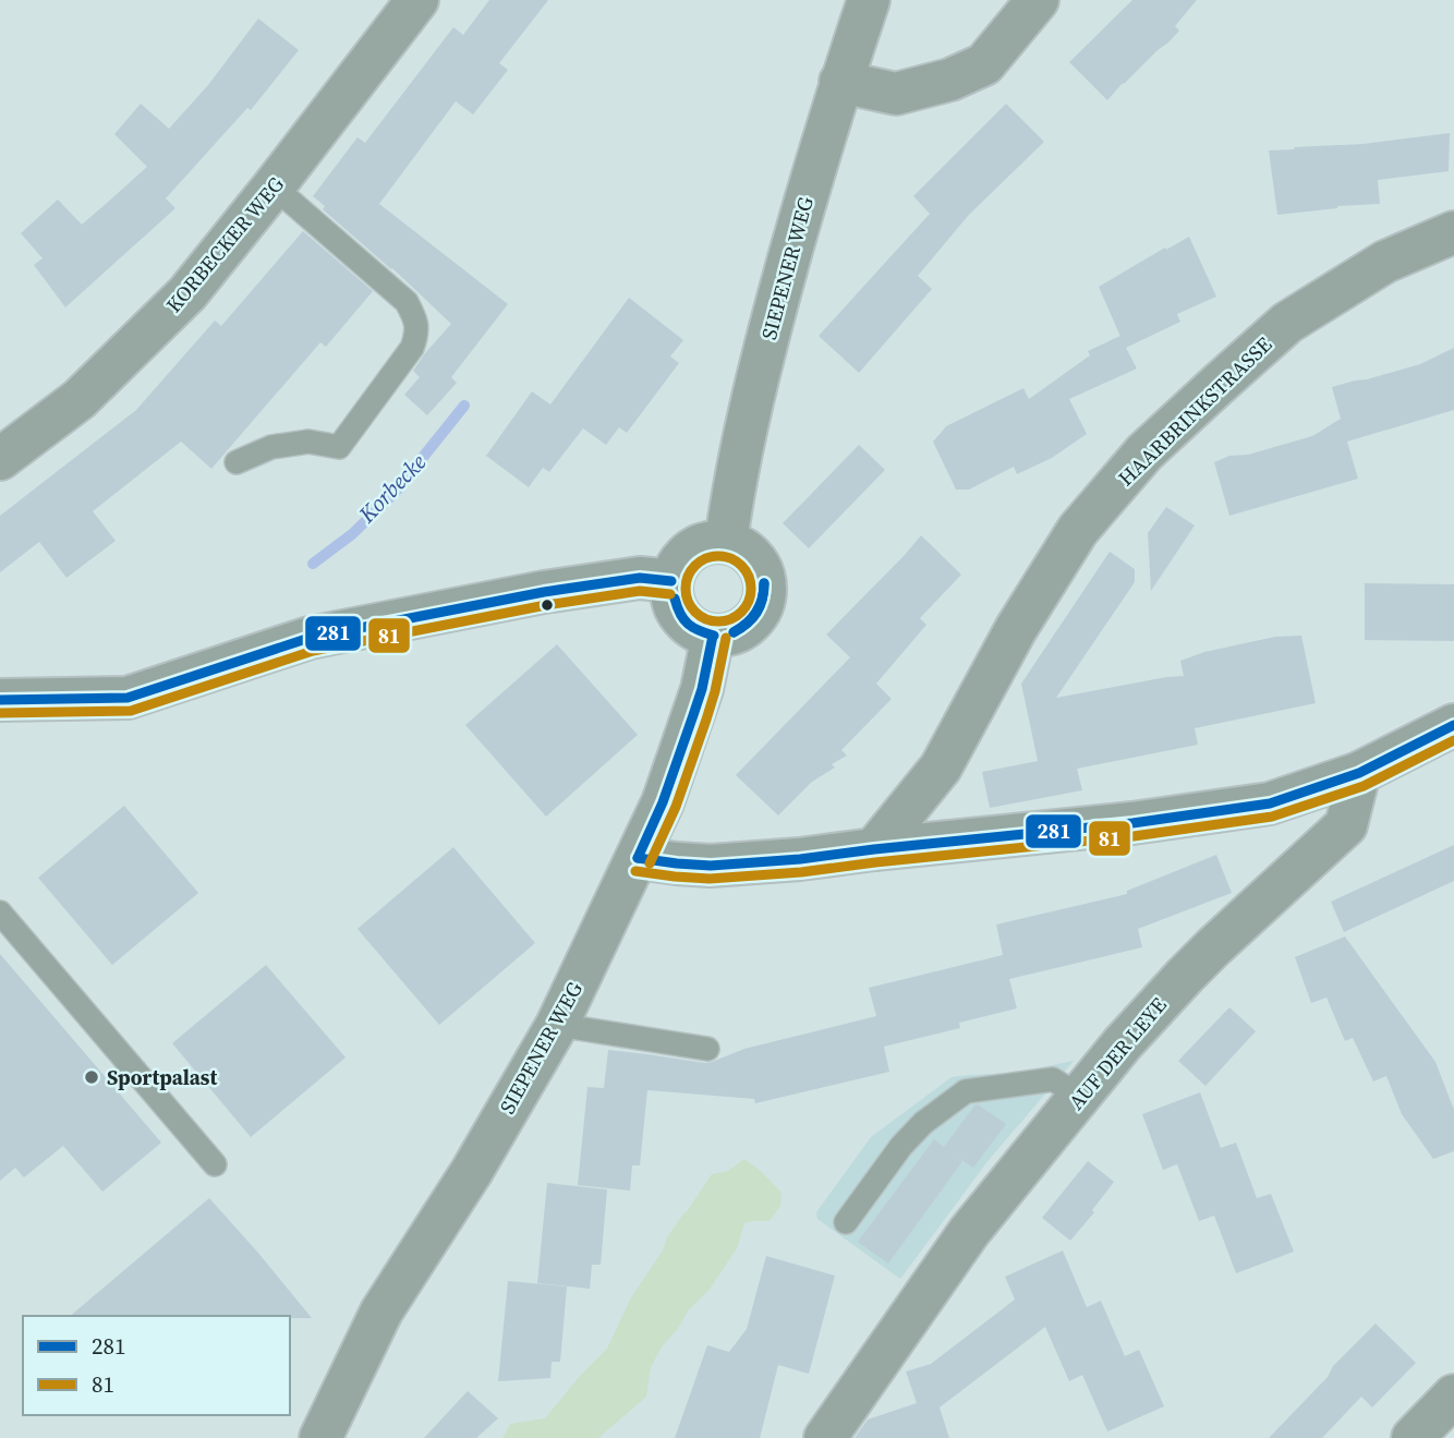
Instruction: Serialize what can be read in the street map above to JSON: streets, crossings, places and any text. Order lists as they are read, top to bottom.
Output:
{
  "streets": {
    "street": [
      "KORBECKER WEG",
      "SIEPENER WEG",
      "HAARBRINKSTRASSE",
      "AUF DER LEYE"
    ]
  },
  "water": ["Korbecke"],
  "places": ["Sportpalast"],
  "lines": ["transit line 81", "transit line 281"],
  "legend": ["281", "81"]
}
